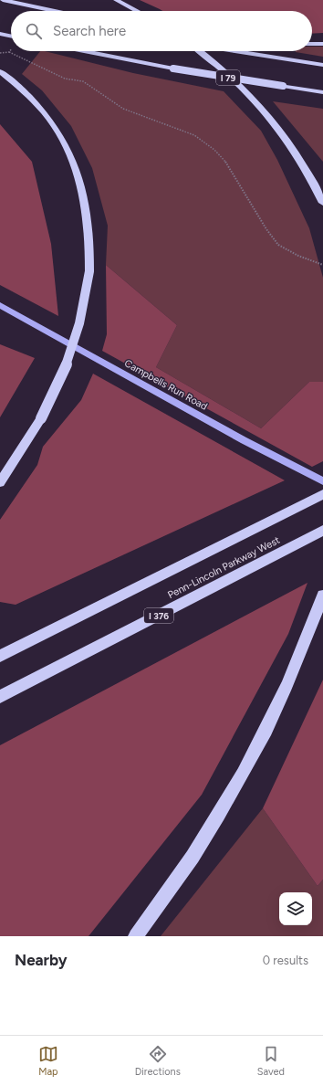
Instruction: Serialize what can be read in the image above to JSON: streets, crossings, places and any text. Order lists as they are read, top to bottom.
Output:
{
  "streets": {
    "highway": ["I 79", "Penn-Lincoln Parkway West", "I 376"],
    "main road": ["Campbells Run Road"]
  },
  "page": {
    "search": "Search here",
    "heading": ["Nearby", "0 results"],
    "nav": ["Map", "Directions", "Saved"]
  }
}
